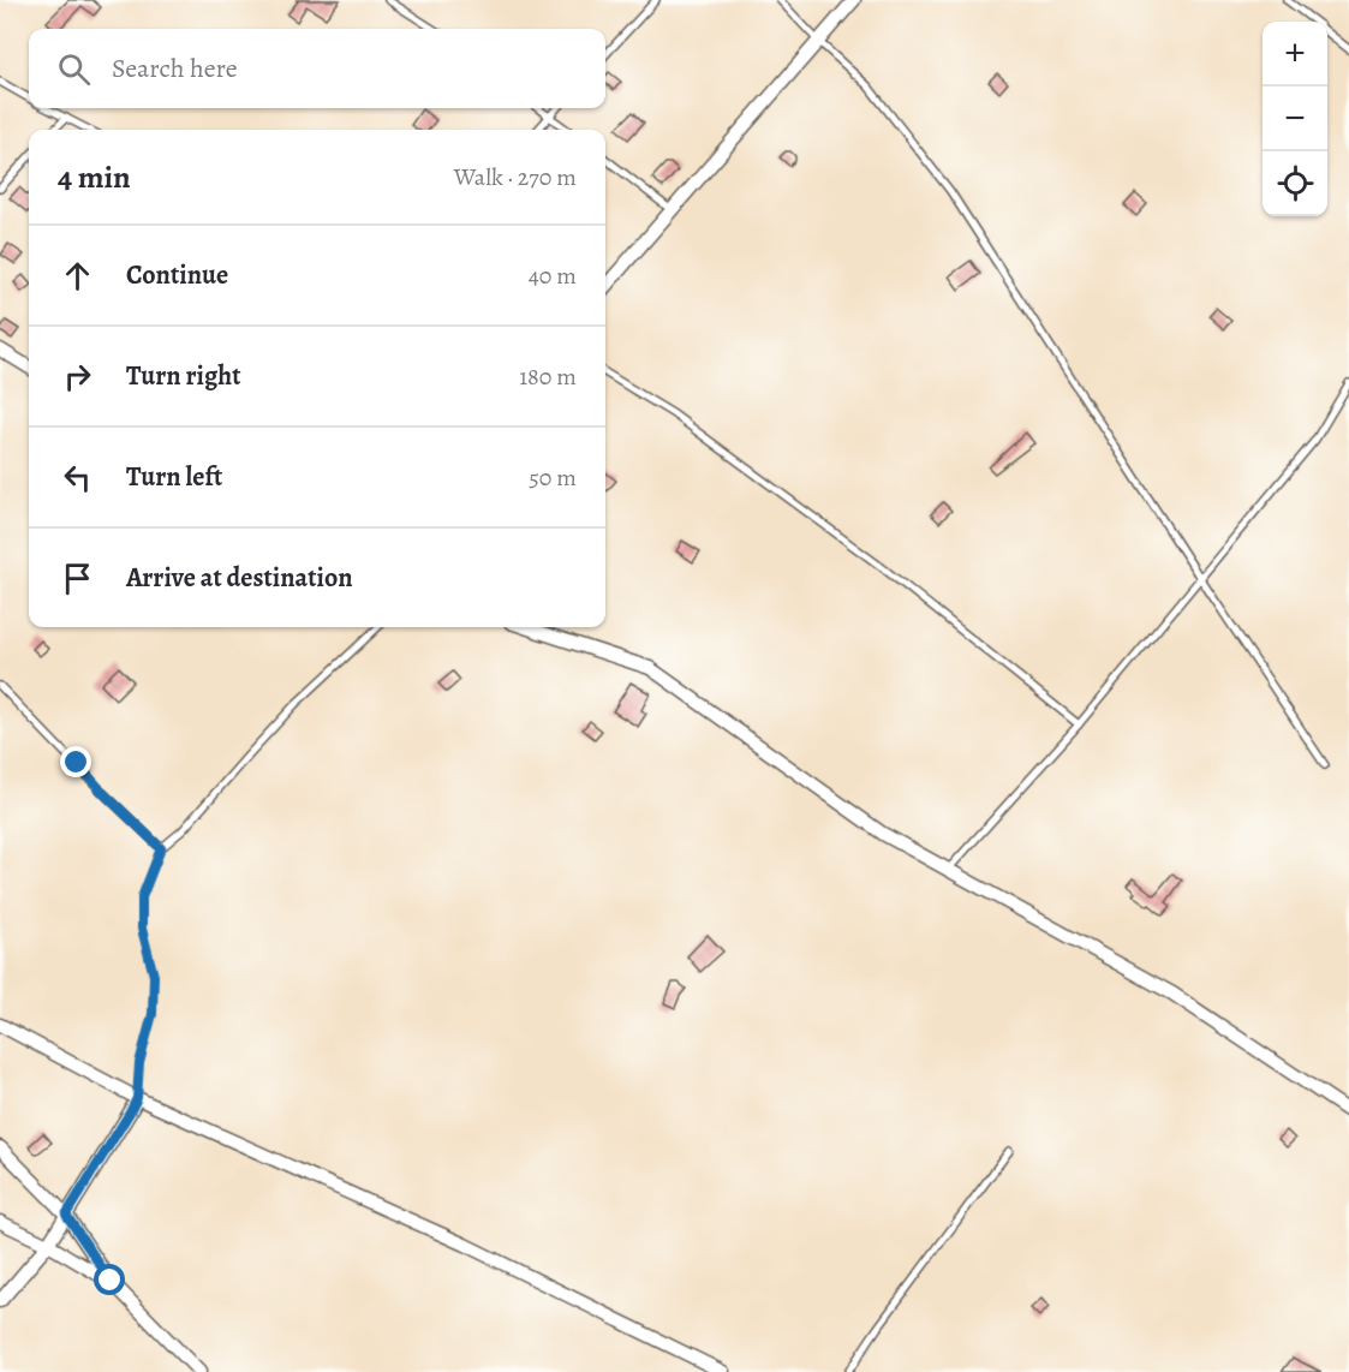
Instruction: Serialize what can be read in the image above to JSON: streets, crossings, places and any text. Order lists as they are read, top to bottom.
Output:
{
  "page": {
    "map_buttons": ["+", "−"],
    "search": "Search here",
    "heading": ["4 min", "Walk · 270 m"],
    "list": [
      ["Continue", "40 m"],
      ["Turn right", "180 m"],
      ["Turn left", "50 m"],
      "Arrive at destination"
    ]
  }
}
